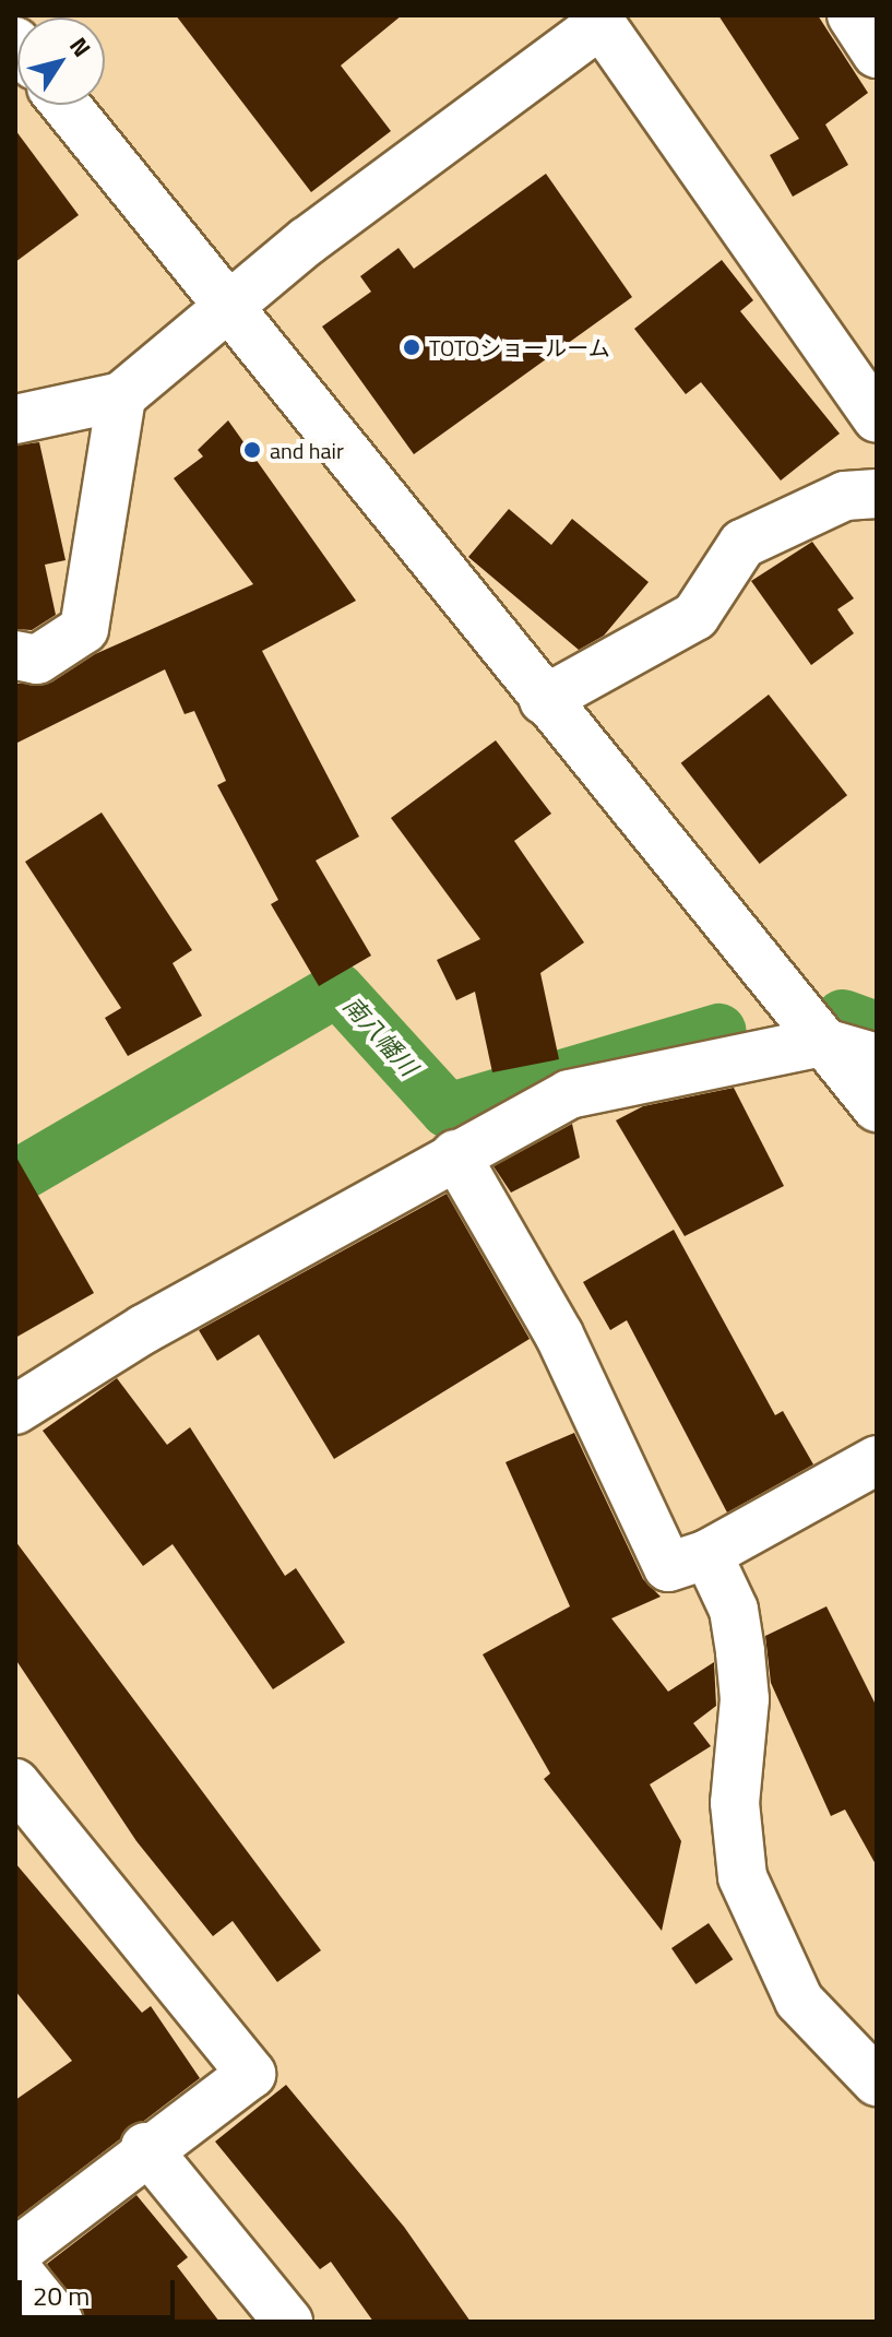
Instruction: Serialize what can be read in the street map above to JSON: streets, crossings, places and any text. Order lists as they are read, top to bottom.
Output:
{
  "water": ["南八幡川"],
  "places": ["TOTOショールーム", "and hair"],
  "scale_bar": "20 m",
  "north": "top right"
}
